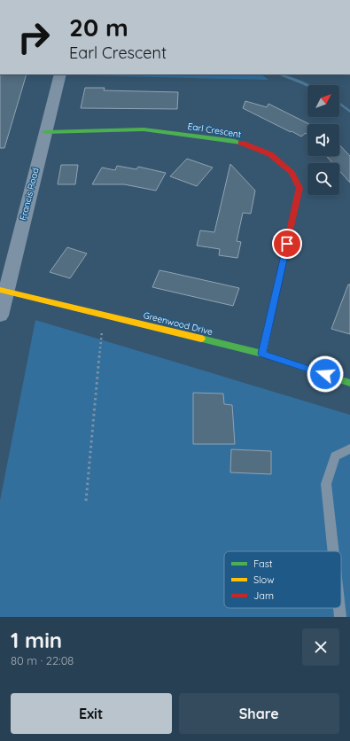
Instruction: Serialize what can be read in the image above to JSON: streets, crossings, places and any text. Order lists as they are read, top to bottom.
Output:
{
  "streets": {
    "street": ["Earl Crescent", "Francis Road", "Greenwood Drive"]
  },
  "crossings": [
    ["Earl Crescent", "Francis Road"],
    ["Earl Crescent", "Greenwood Drive"],
    ["Francis Road", "Greenwood Drive"]
  ],
  "legend": ["Fast", "Slow", "Jam"],
  "north": "top right",
  "page": {
    "turn": ["20 m", "Earl Crescent"],
    "heading": ["1 min", "80 m · 22:08"],
    "buttons": ["Exit", "Share"]
  }
}
